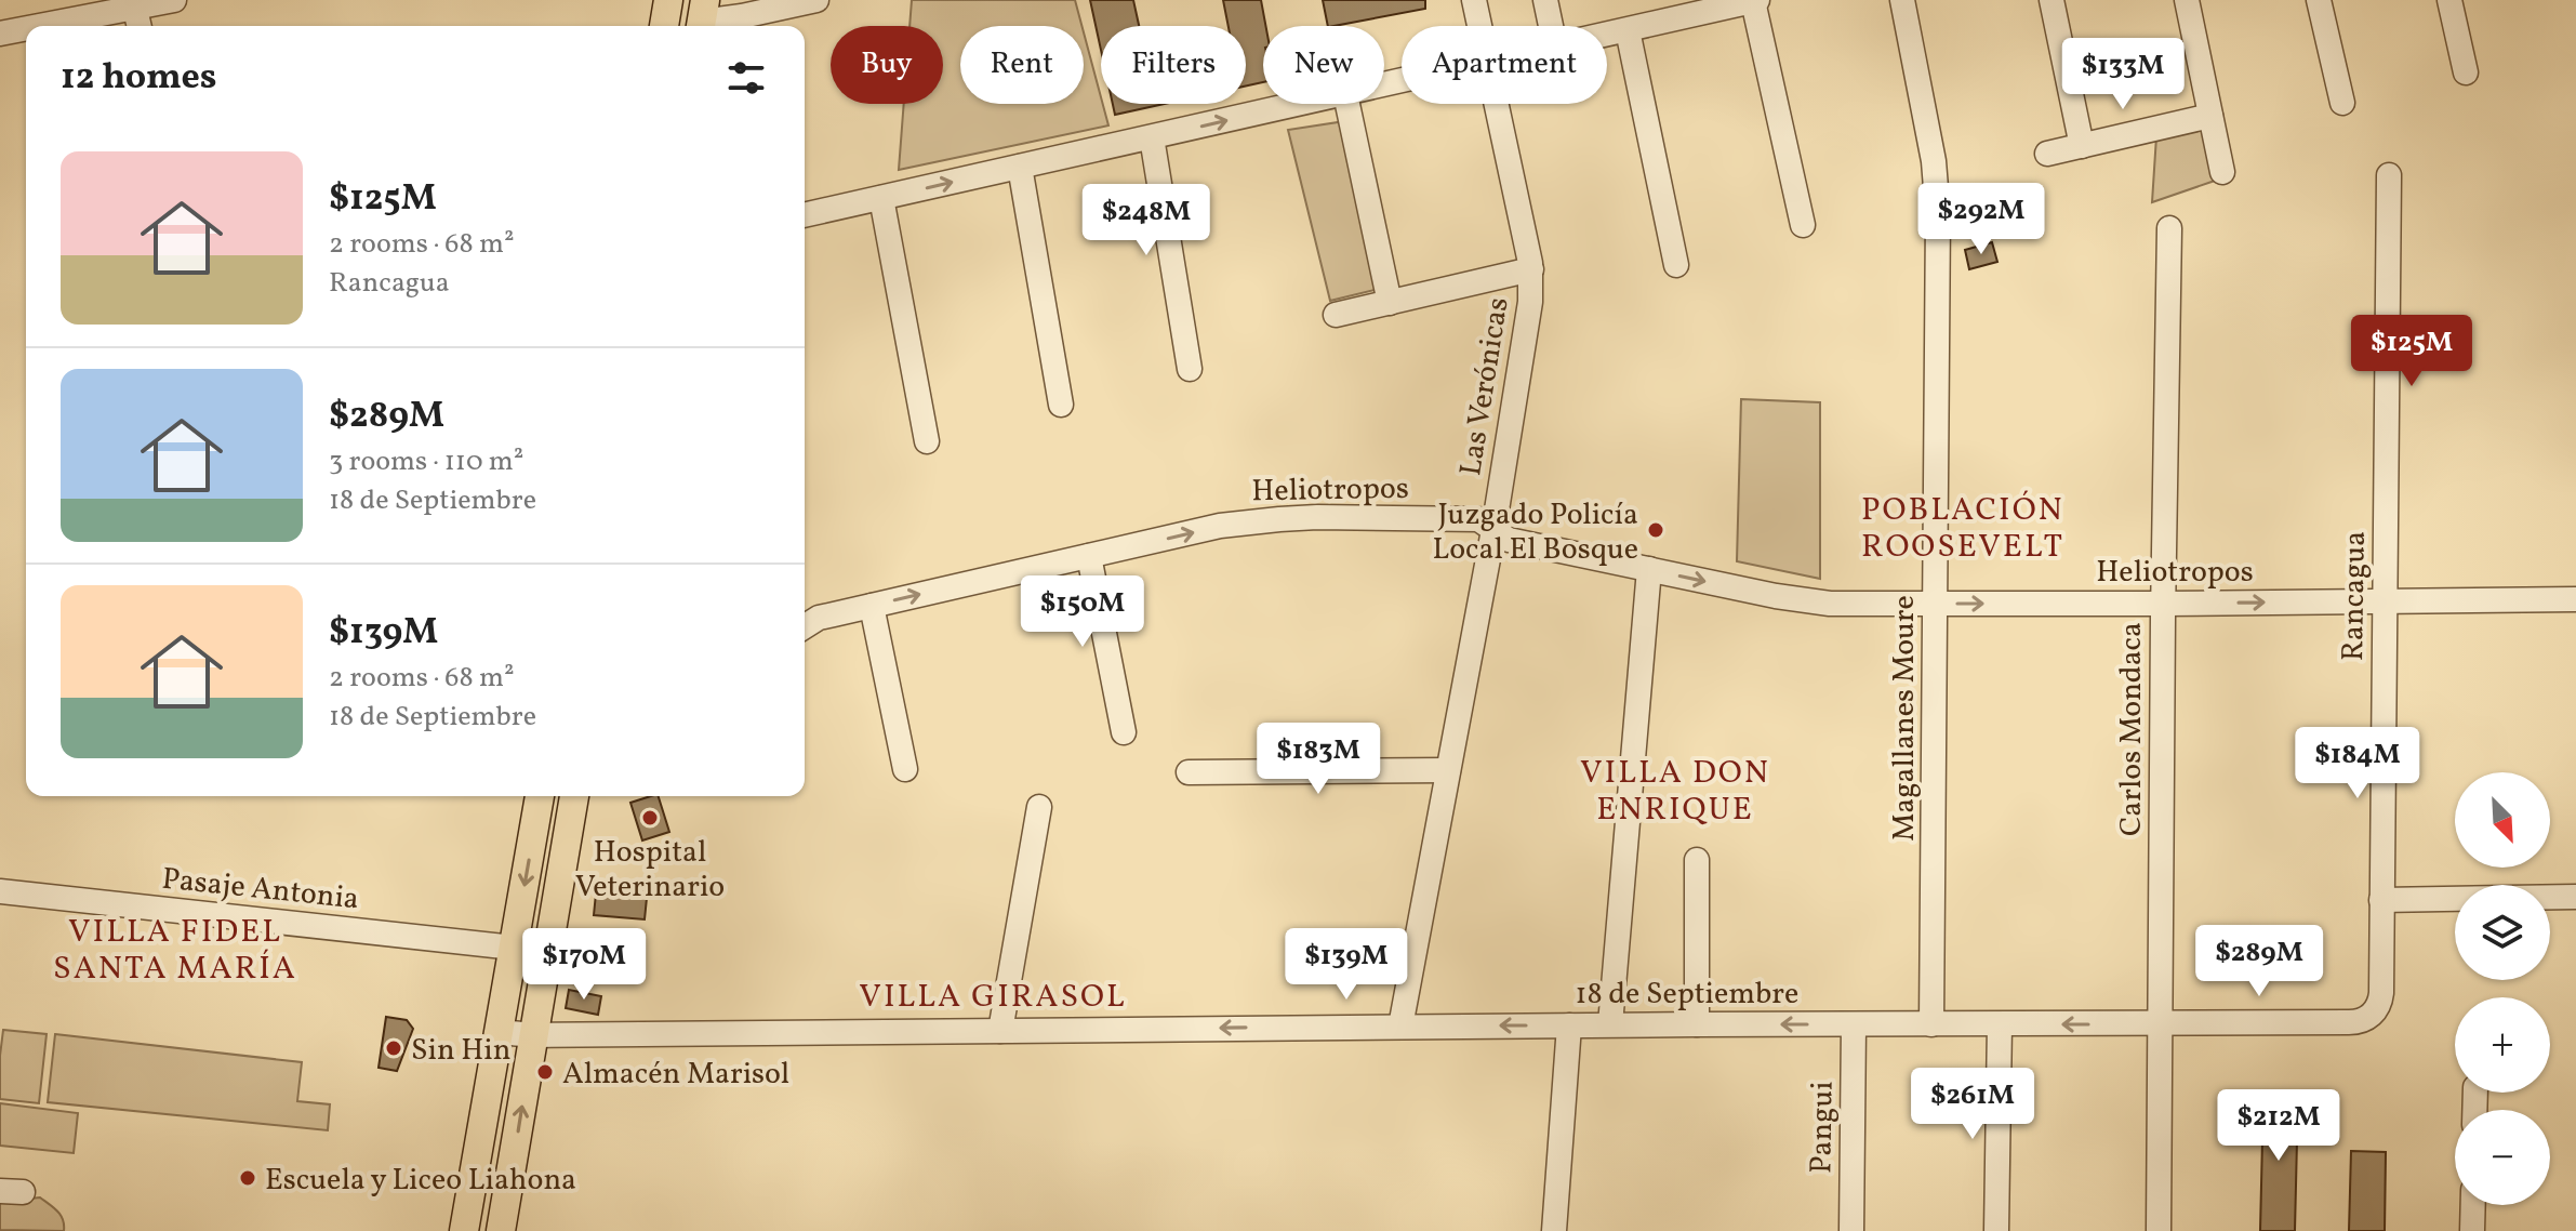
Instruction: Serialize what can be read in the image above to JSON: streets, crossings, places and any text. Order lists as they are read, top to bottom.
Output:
{
  "streets": {
    "street": [
      "Las Verónicas",
      "Heliotropos",
      "Rancagua",
      "Magallanes Moure",
      "Carlos Mondaca",
      "Pasaje Antonia",
      "18 de Septiembre",
      "Pangui"
    ]
  },
  "crossings": [
    ["Las Verónicas", "Heliotropos"],
    ["Las Verónicas", "18 de Septiembre"],
    ["Heliotropos", "Rancagua"],
    ["Heliotropos", "Magallanes Moure"],
    ["Heliotropos", "Carlos Mondaca"],
    ["Rancagua", "18 de Septiembre"],
    ["Magallanes Moure", "18 de Septiembre"],
    ["Carlos Mondaca", "18 de Septiembre"],
    ["18 de Septiembre", "Pangui"]
  ],
  "one_way": ["Heliotropos", "18 de Septiembre"],
  "districts": [
    "POBLACIÓN ROOSEVELT",
    "VILLA DON ENRIQUE",
    "VILLA FIDEL SANTA MARÍA",
    "VILLA GIRASOL"
  ],
  "places": [
    "Juzgado Policía Local El Bosque",
    "Hospital Veterinario",
    "Sin Hin",
    "Almacén Marisol",
    "Escuela y Liceo Liahona"
  ],
  "north": "bottom right",
  "page": {
    "chip": [
      "Buy",
      "Rent",
      "Filters",
      "New",
      "Apartment"
    ],
    "heading": "12 homes",
    "price": [
      "$133M",
      "$292M",
      "$248M",
      "$125M",
      "$150M",
      "$183M",
      "$184M",
      "$289M",
      "$170M",
      "$139M",
      "$261M",
      "$212M"
    ],
    "list": [
      {
        "name": "$125M",
        "note": "2 rooms · 68 m² · Rancagua"
      },
      {
        "name": "$289M",
        "note": "3 rooms · 110 m² · 18 de Septiembre"
      },
      {
        "name": "$139M",
        "note": "2 rooms · 68 m² · 18 de Septiembre"
      }
    ],
    "map_buttons": ["+", "−"]
  }
}
